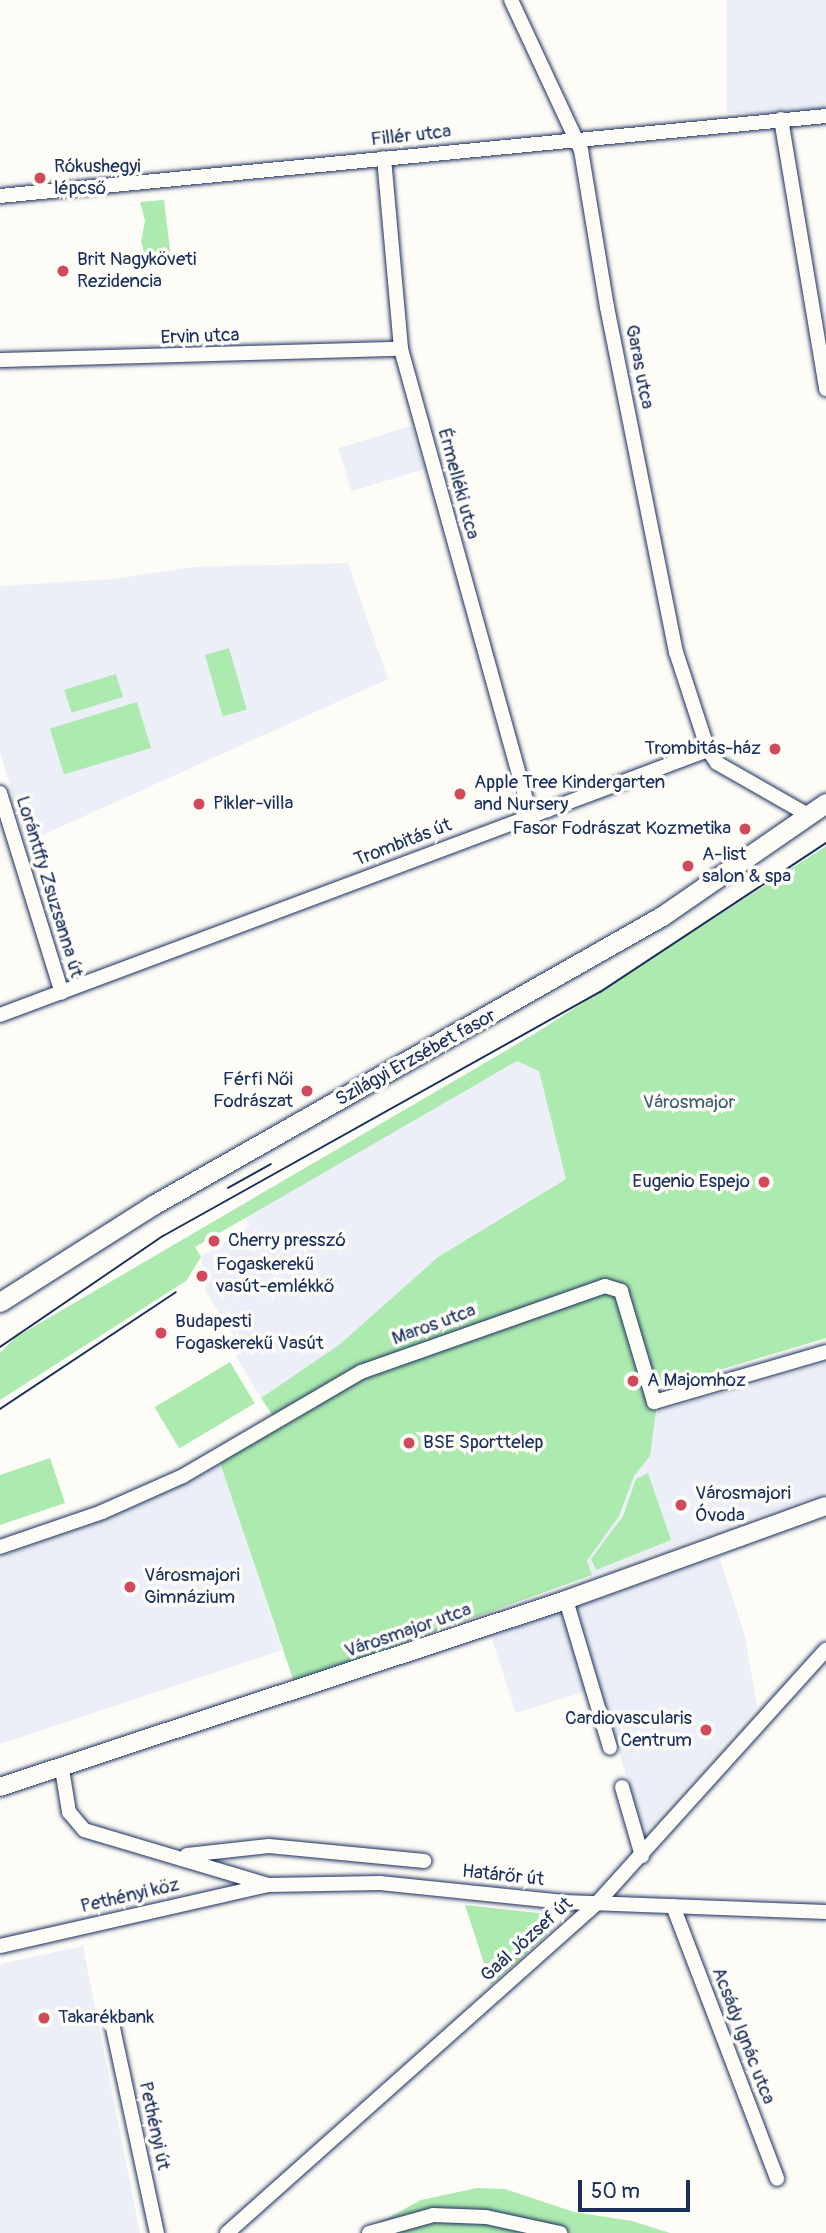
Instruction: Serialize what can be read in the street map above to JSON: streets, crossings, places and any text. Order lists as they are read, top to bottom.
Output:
{
  "streets": {
    "main road": ["Szilágyi Erzsébet fasor"],
    "street": [
      "Fillér utca",
      "Ervin utca",
      "Garas utca",
      "Érmelléki utca",
      "Trombitás út",
      "Lorántffy Zsuzsanna út",
      "Maros utca",
      "Városmajor utca",
      "Határőr út",
      "Pethényi köz",
      "Gaál József út",
      "Acsády Ignác utca",
      "Pethényi út"
    ]
  },
  "crossings": [
    ["Fillér utca", "Garas utca"],
    ["Fillér utca", "Érmelléki utca"],
    ["Ervin utca", "Érmelléki utca"],
    ["Garas utca", "Trombitás út"],
    ["Érmelléki utca", "Trombitás út"],
    ["Trombitás út", "Lorántffy Zsuzsanna út"],
    ["Városmajor utca", "Határőr út"],
    ["Határőr út", "Pethényi köz"],
    ["Határőr út", "Gaál József út"],
    ["Határőr út", "Acsády Ignác utca"]
  ],
  "parks": ["Városmajor"],
  "places": [
    "Rókushegyi lépcső",
    "Brit Nagyköveti Rezidencia",
    "Trombitás-ház",
    "Apple Tree Kindergarten and Nursery",
    "Pikler-villa",
    "Fasor Fodrászat Kozmetika",
    "A-list salon & spa",
    "Férfi Női Fodrászat",
    "Eugenio Espejo",
    "Cherry presszó",
    "Fogaskerekű vasút-emlékkő",
    "Budapesti Fogaskerekű Vasút",
    "A Majomhoz",
    "BSE Sporttelep",
    "Városmajori Óvoda",
    "Városmajori Gimnázium",
    "Cardiovascularis Centrum",
    "Takarékbank"
  ],
  "scale_bar": "50 m"
}
